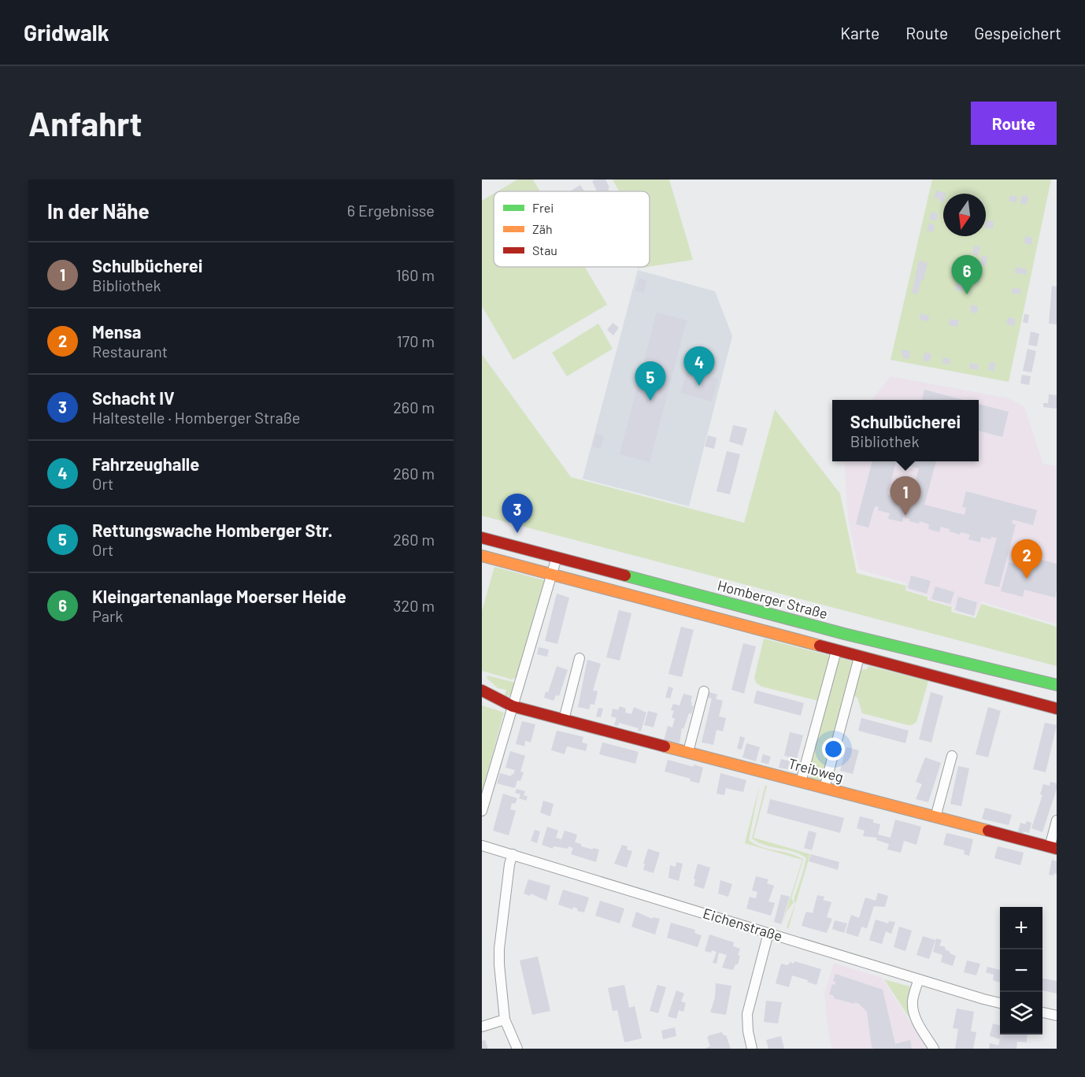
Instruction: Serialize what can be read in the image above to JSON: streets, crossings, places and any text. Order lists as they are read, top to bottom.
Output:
{
  "streets": {
    "street": ["Homberger Straße", "Treibweg", "Eichenstraße"]
  },
  "legend": ["Frei", "Zäh", "Stau"],
  "north": "bottom",
  "page": {
    "header": "Gridwalk",
    "nav": ["Karte", "Route", "Gespeichert"],
    "buttons": "Route",
    "title": "Anfahrt",
    "heading": ["In der Nähe", "6 Ergebnisse"],
    "list": [
      {
        "mark": "1",
        "name": "Schulbücherei",
        "note": "Bibliothek",
        "value": "160 m"
      },
      {
        "mark": "2",
        "name": "Mensa",
        "note": "Restaurant",
        "value": "170 m"
      },
      {
        "mark": "3",
        "name": "Schacht IV",
        "note": "Haltestelle · Homberger Straße",
        "value": "260 m"
      },
      {
        "mark": "4",
        "name": "Fahrzeughalle",
        "note": "Ort",
        "value": "260 m"
      },
      {
        "mark": "5",
        "name": "Rettungswache Homberger Str.",
        "note": "Ort",
        "value": "260 m"
      },
      {
        "mark": "6",
        "name": "Kleingartenanlage Moerser Heide",
        "note": "Park",
        "value": "320 m"
      }
    ],
    "pins": [
      "6",
      "4",
      "5",
      "1",
      "3",
      "2"
    ],
    "popup": ["Schulbücherei", "Bibliothek"],
    "map_buttons": ["+", "−"]
  }
}
